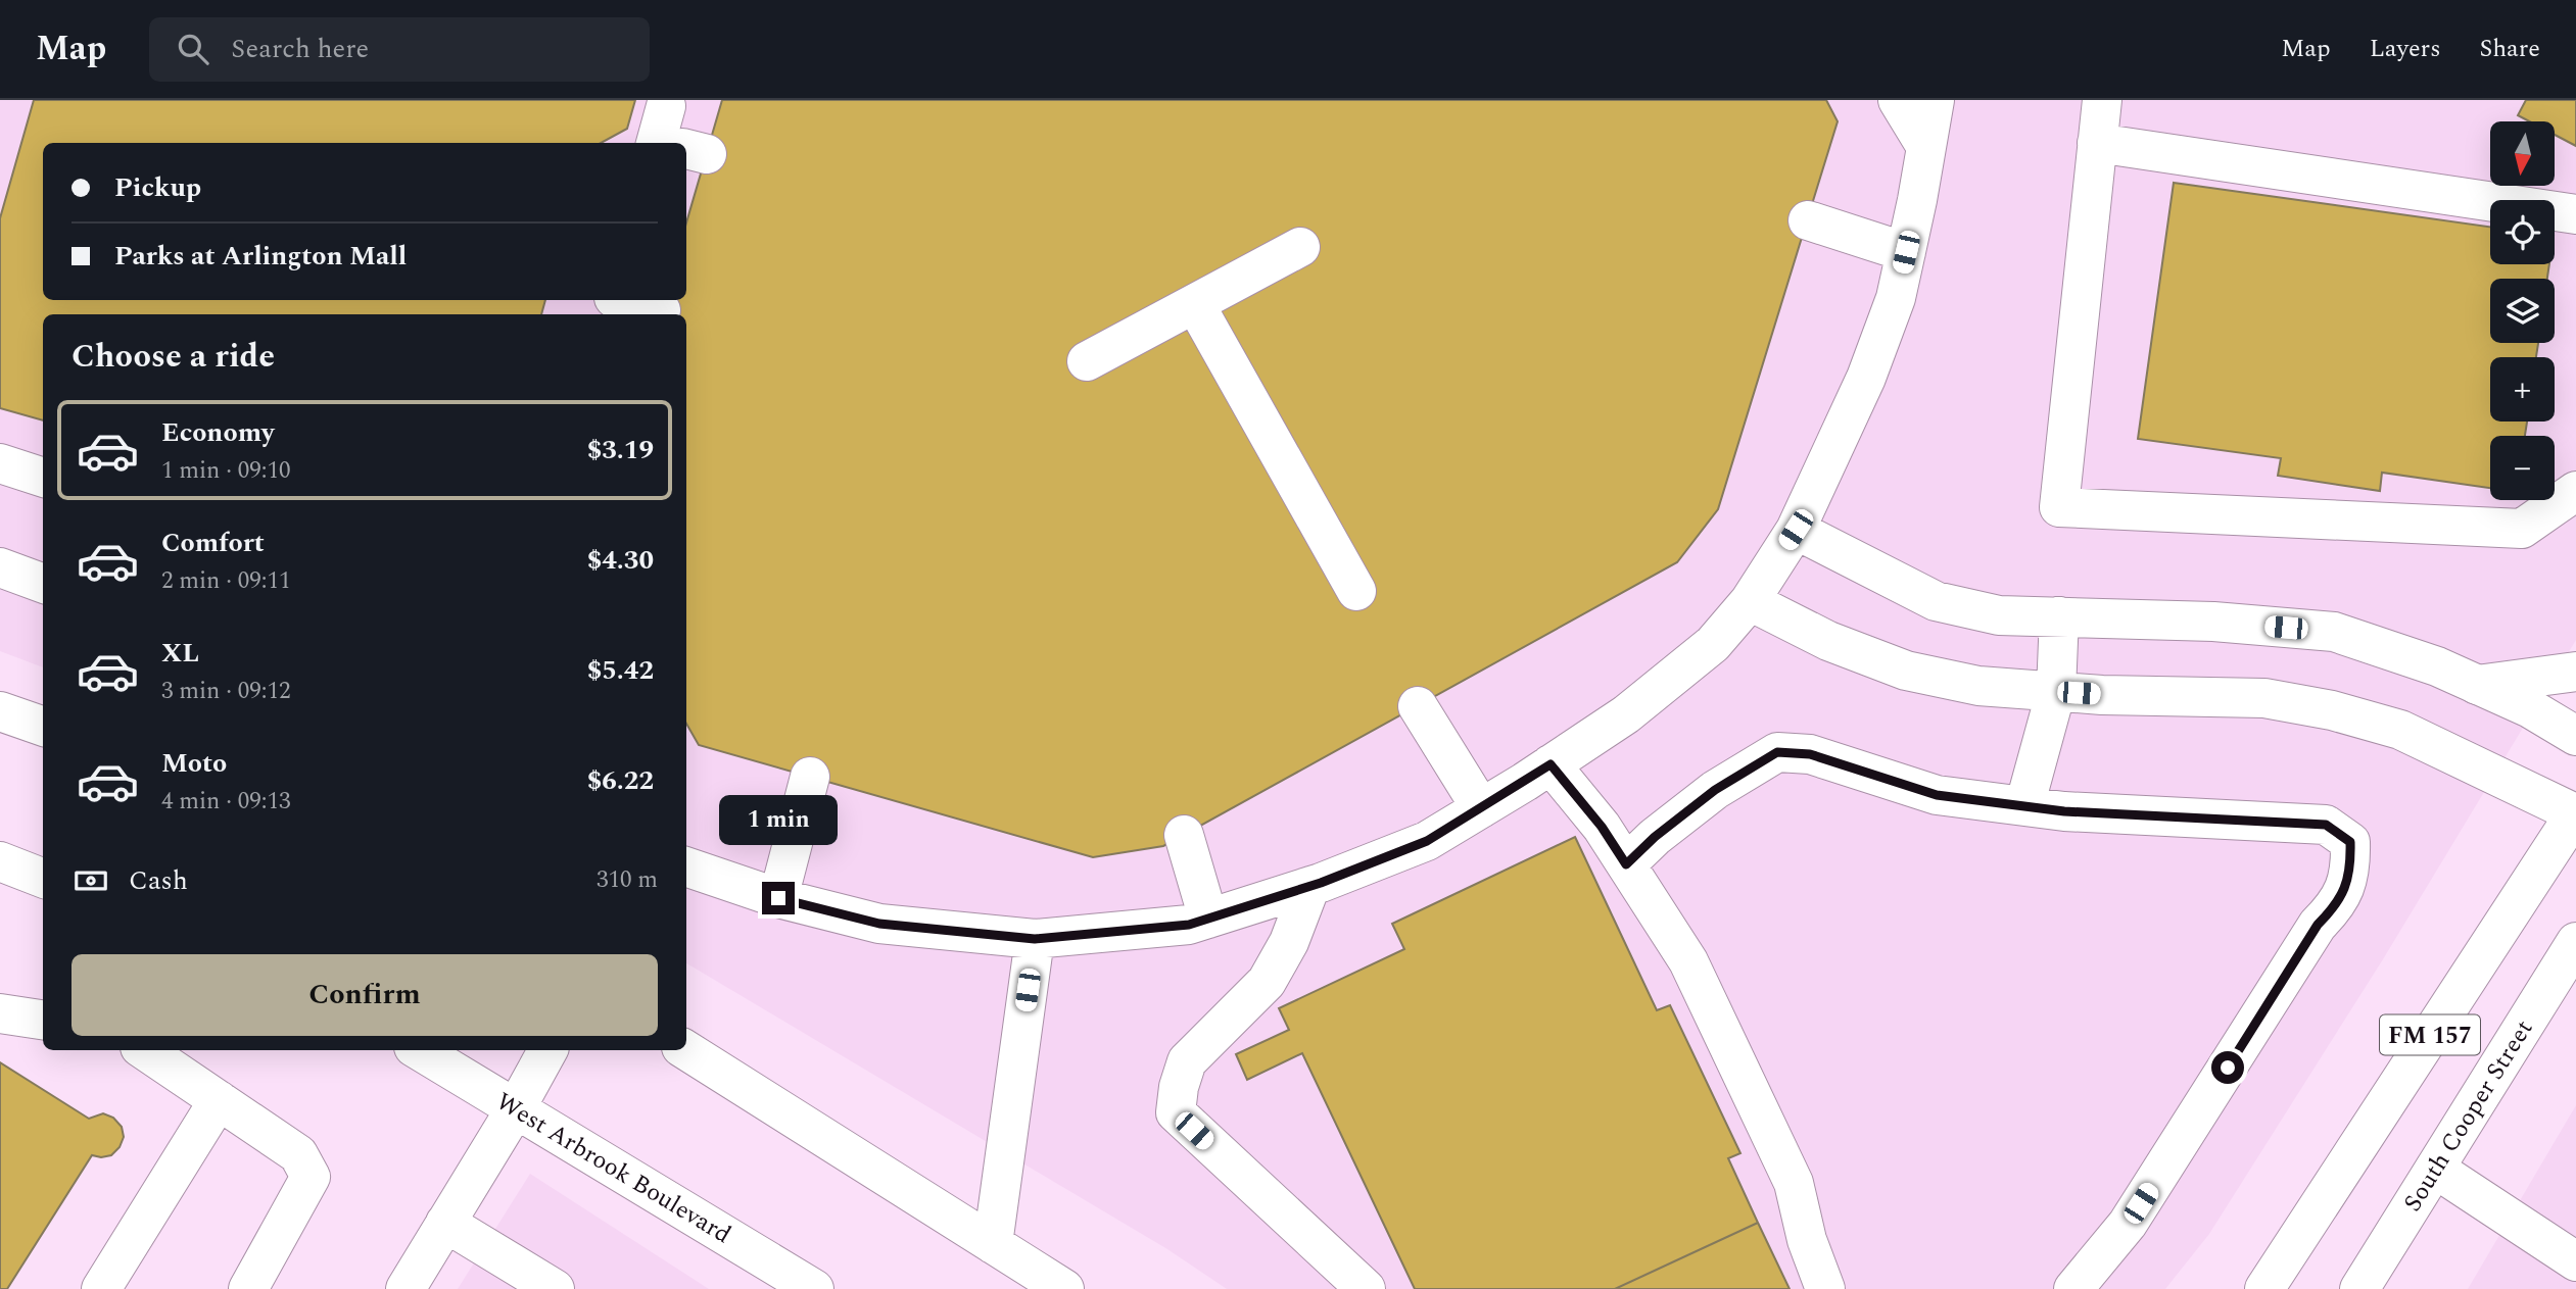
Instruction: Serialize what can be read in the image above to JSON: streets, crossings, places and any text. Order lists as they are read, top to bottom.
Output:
{
  "streets": {
    "street": ["FM 157", "South Cooper Street", "West Arbrook Boulevard"]
  },
  "north": "bottom",
  "page": {
    "header": "Map",
    "search": "Search here",
    "nav": ["Map", "Layers", "Share"],
    "map_buttons": ["+", "−"],
    "banner": ["Pickup", "Parks at Arlington Mall"],
    "heading": "Choose a ride",
    "list": [
      {
        "name": "Economy",
        "note": "1 min · 09:10",
        "value": "$3.19"
      },
      {
        "name": "Comfort",
        "note": "2 min · 09:11",
        "value": "$4.30"
      },
      {
        "name": "XL",
        "note": "3 min · 09:12",
        "value": "$5.42"
      },
      {
        "name": "Moto",
        "note": "4 min · 09:13",
        "value": "$6.22"
      }
    ],
    "bubble": "1 min",
    "pay": ["Cash", "310 m"],
    "buttons": "Confirm"
  }
}
